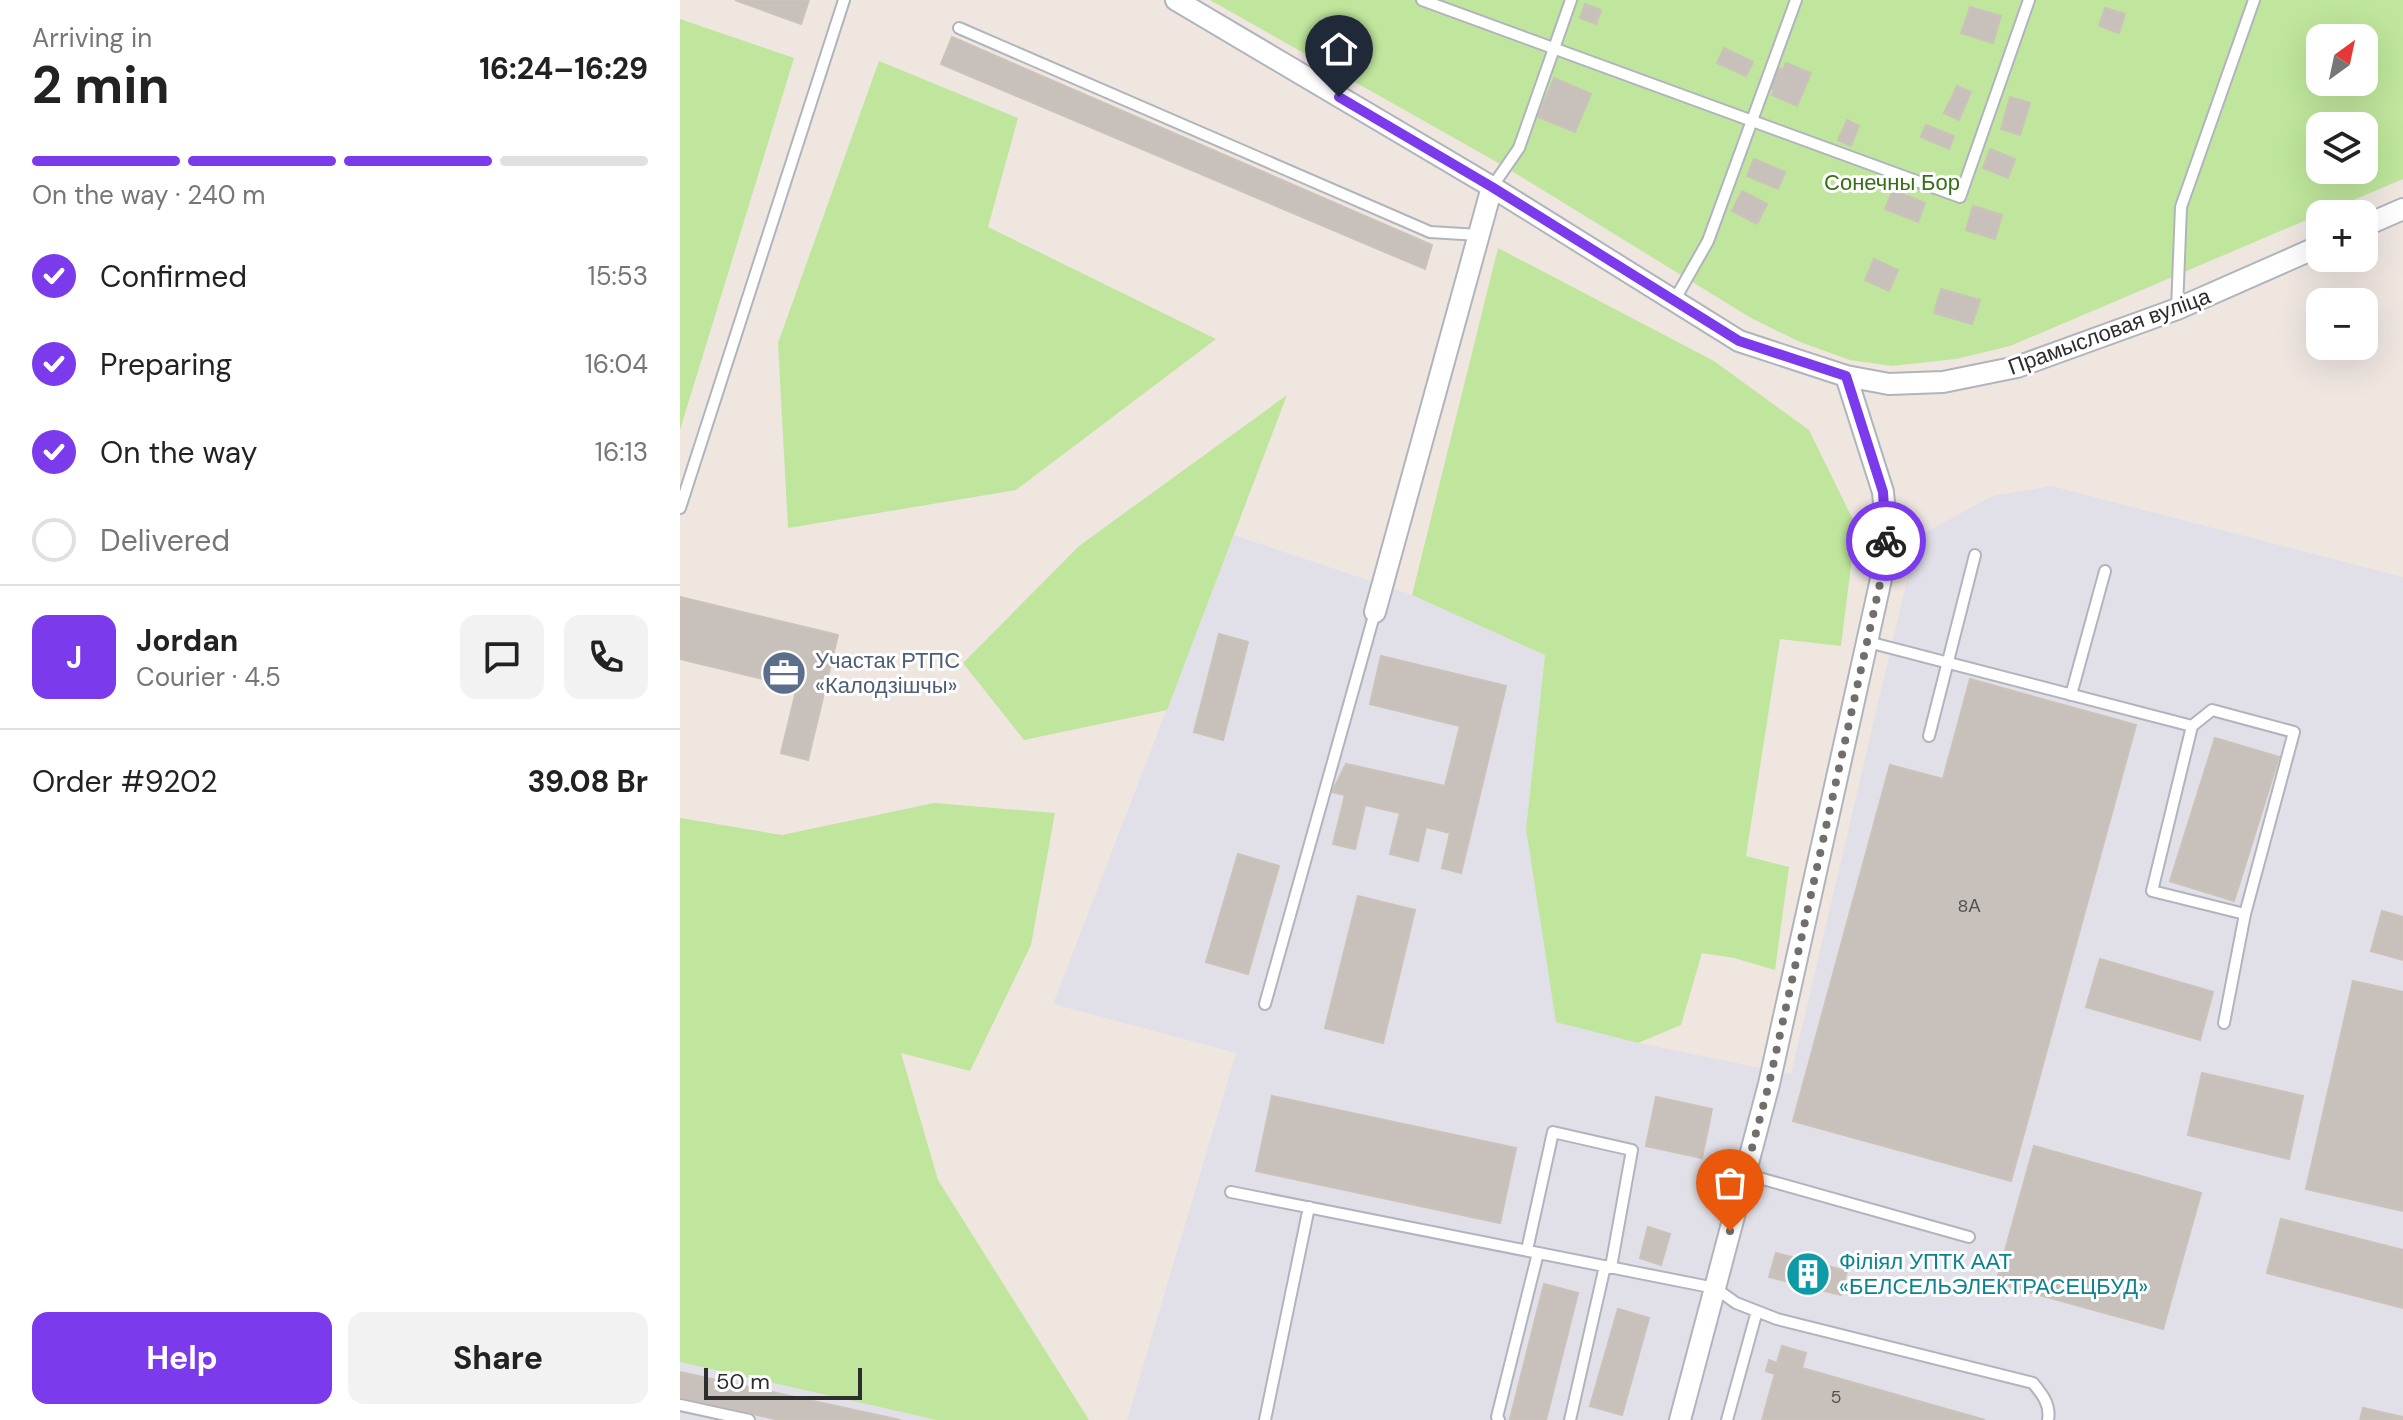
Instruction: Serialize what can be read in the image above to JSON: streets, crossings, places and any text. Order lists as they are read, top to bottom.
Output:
{
  "streets": {
    "street": ["Прамысловая вуліца"]
  },
  "parks": ["Сонечны Бор"],
  "places": {
    "office": ["Участак РТПС «Калодзішчы»"],
    "building": ["Філіял УПТК ААТ «БЕЛСЕЛЬЭЛЕКТРАСЕЦБУД»"]
  },
  "house_numbers": ["8А", "5"],
  "scale_bar": "50 m",
  "north": "top right",
  "page": {
    "heading": ["2 min", "Arriving in", "16:24–16:29"],
    "panel": [
      "Jordan",
      "Courier · 4.5",
      "Order #9202",
      "39.08 Br"
    ],
    "map_buttons": ["+", "−"],
    "bar": "On the way · 240 m",
    "list": [
      ["Confirmed", "15:53"],
      ["Preparing", "16:04"],
      ["On the way", "16:13"],
      "Delivered"
    ],
    "round": "J",
    "buttons": ["Help", "Share"],
    "scale": "50 m"
  }
}
